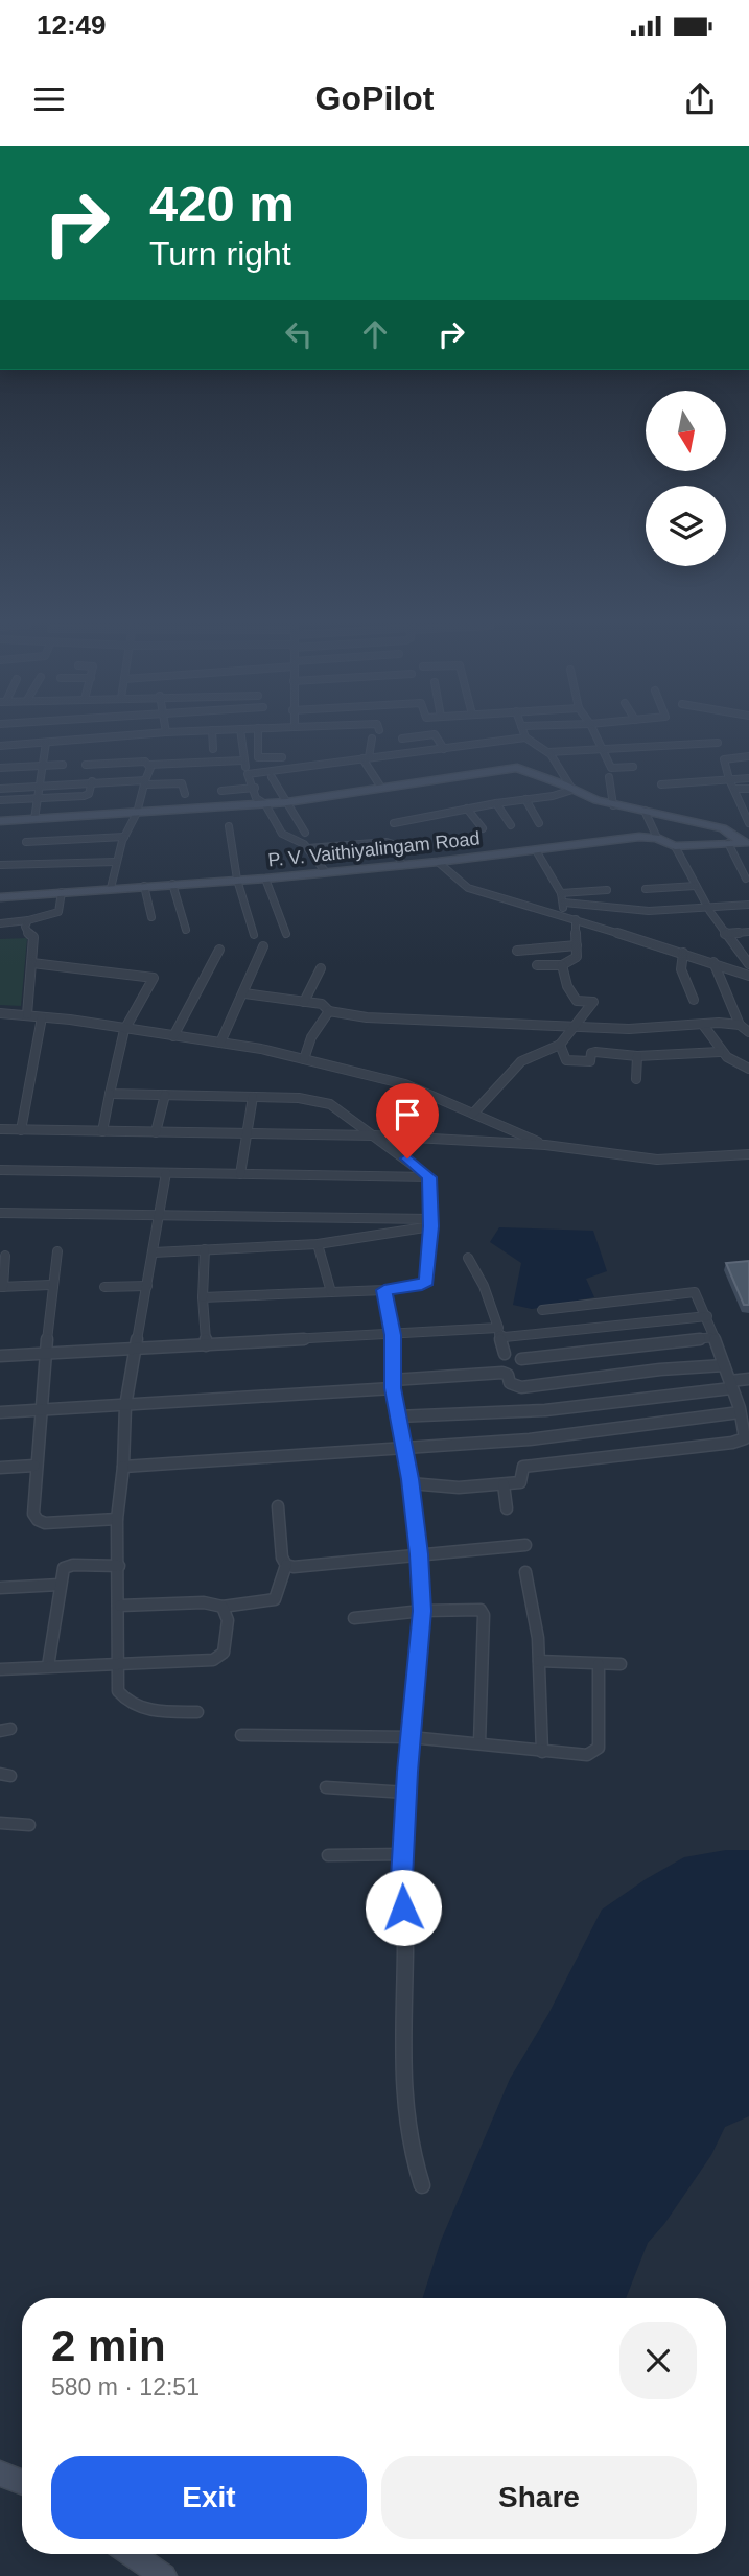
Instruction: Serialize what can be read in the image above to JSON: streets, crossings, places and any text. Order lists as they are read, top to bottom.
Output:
{
  "streets": {
    "street": ["P. V. Vaithiyalingam Road"]
  },
  "north": "bottom",
  "page": {
    "status": "12:49",
    "header": "GoPilot",
    "turn": ["420 m", "Turn right"],
    "heading": ["2 min", "580 m · 12:51"],
    "buttons": ["Exit", "Share"]
  }
}
